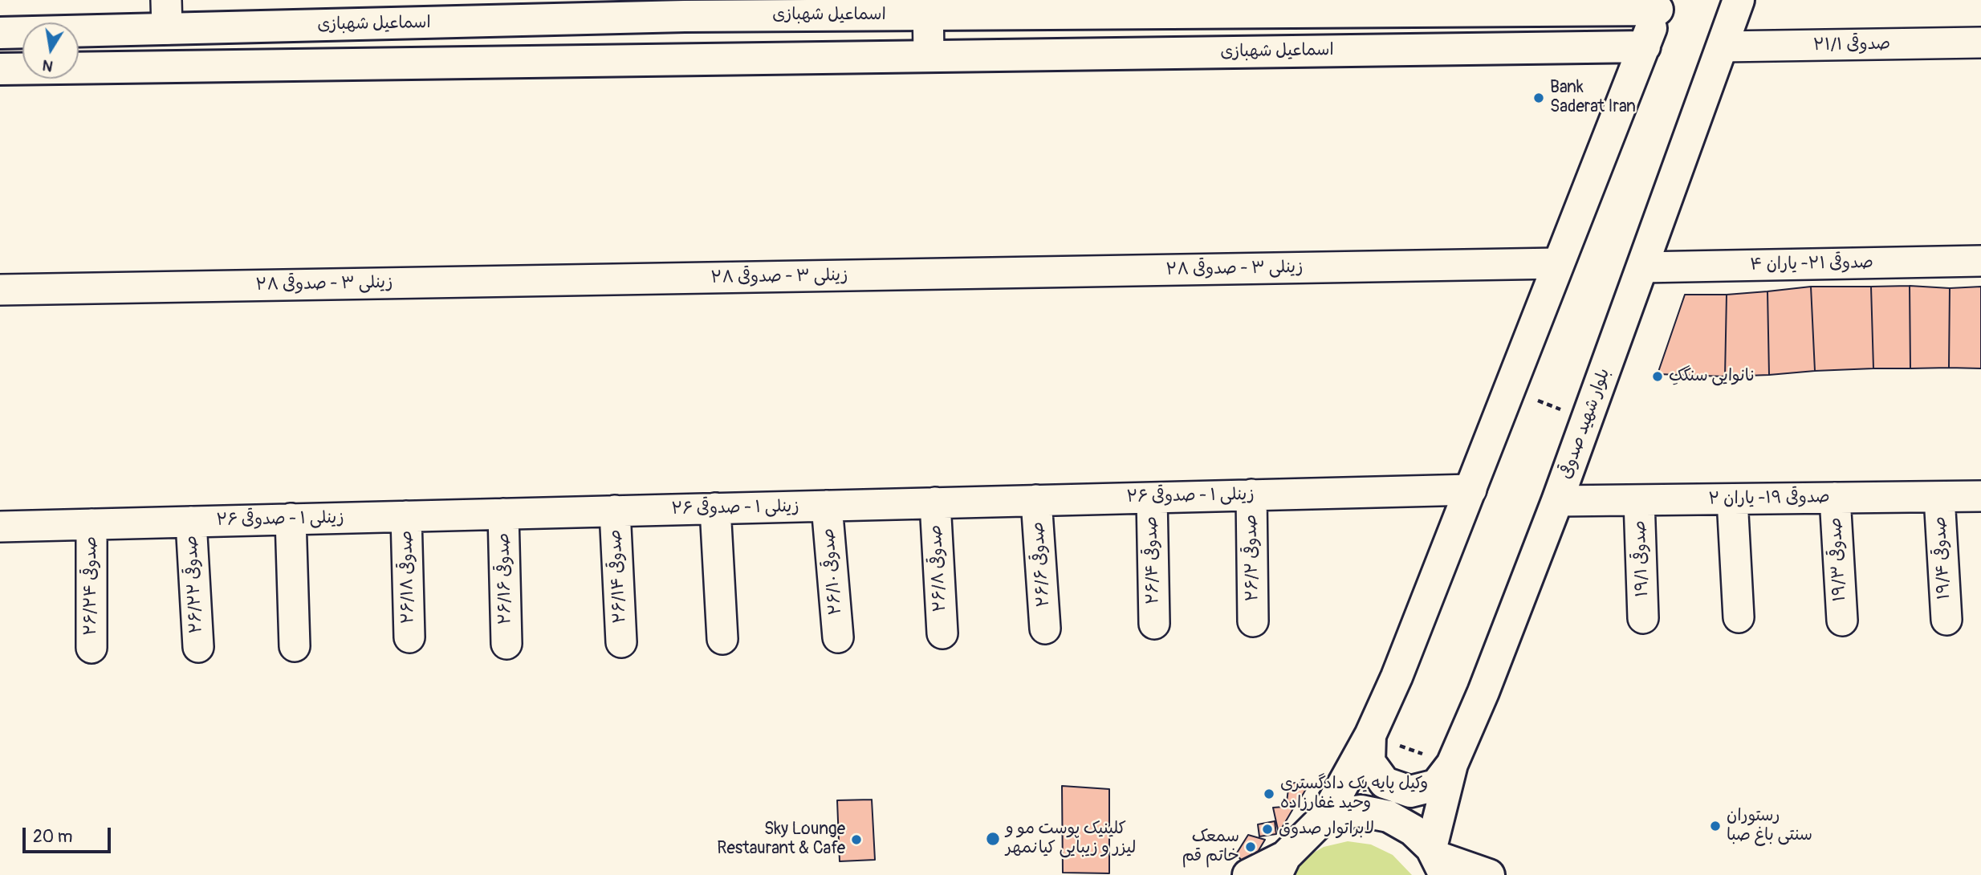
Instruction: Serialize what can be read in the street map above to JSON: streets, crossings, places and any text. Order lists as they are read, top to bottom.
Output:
{
  "streets": {
    "street": [
      "اسماعیل شهبازی",
      "صدوقی ۲۱/۱",
      "صدوقی ۲۱- یاران ۴",
      "زینلی ۳ - صدوقی ۲۸",
      "بلوار شهید صدوقی",
      "زینلی ۱ - صدوقی ۲۶",
      "صدوقی ۱۹- یاران ۲",
      "صدوقی ۲۶/۲",
      "صدوقی ۱۹/۴",
      "صدوقی ۱۹/۱",
      "صدوقی ۱۹/۳",
      "صدوقی ۲۶/۴",
      "صدوقی ۲۶/۶",
      "صدوقی ۲۶/۸",
      "صدوقی ۲۶/۱۰",
      "صدوقی ۲۶/۱۴",
      "صدوقی ۲۶/۱۸",
      "صدوقی ۲۶/۱۶",
      "صدوقی ۲۶/۲۲",
      "صدوقی ۲۶/۲۴"
    ]
  },
  "crossings": [
    ["صدوقی ۲۱/۱", "بلوار شهید صدوقی"],
    ["صدوقی ۲۱- یاران ۴", "بلوار شهید صدوقی"],
    ["بلوار شهید صدوقی", "صدوقی ۱۹- یاران ۲"],
    ["زینلی ۱ - صدوقی ۲۶", "صدوقی ۲۶/۲"],
    ["زینلی ۱ - صدوقی ۲۶", "صدوقی ۲۶/۴"],
    ["زینلی ۱ - صدوقی ۲۶", "صدوقی ۲۶/۶"],
    ["زینلی ۱ - صدوقی ۲۶", "صدوقی ۲۶/۸"],
    ["زینلی ۱ - صدوقی ۲۶", "صدوقی ۲۶/۱۰"],
    ["زینلی ۱ - صدوقی ۲۶", "صدوقی ۲۶/۱۴"],
    ["زینلی ۱ - صدوقی ۲۶", "صدوقی ۲۶/۱۸"],
    ["زینلی ۱ - صدوقی ۲۶", "صدوقی ۲۶/۱۶"],
    ["زینلی ۱ - صدوقی ۲۶", "صدوقی ۲۶/۲۲"],
    ["زینلی ۱ - صدوقی ۲۶", "صدوقی ۲۶/۲۴"],
    ["صدوقی ۱۹- یاران ۲", "صدوقی ۱۹/۴"],
    ["صدوقی ۱۹- یاران ۲", "صدوقی ۱۹/۱"],
    ["صدوقی ۱۹- یاران ۲", "صدوقی ۱۹/۳"]
  ],
  "places": [
    "Bank Saderat Iran",
    "نانوایی سنگکِ",
    "وکیل پایه یک دادگستری وحید غفارزاده",
    "رستوران سنتی باغ صبا",
    "لابراتوار صدوق",
    "کلینیک پوست مو و لیزر و زیبایی کیانمهر",
    "Sky Lounge Restaurant & Cafe",
    "سمعک خاتم قم"
  ],
  "scale_bar": "20 m",
  "north": "bottom"
}
